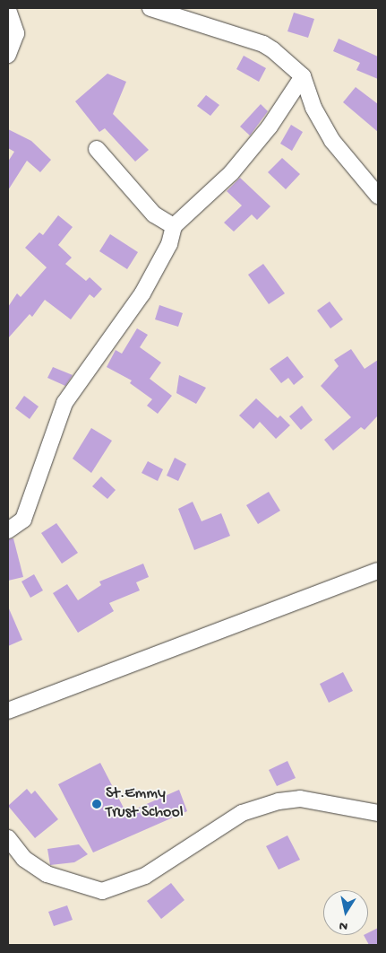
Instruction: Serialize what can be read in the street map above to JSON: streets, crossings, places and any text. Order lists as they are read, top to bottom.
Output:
{
  "places": ["St.Emmy Trust School"],
  "north": "bottom"
}
